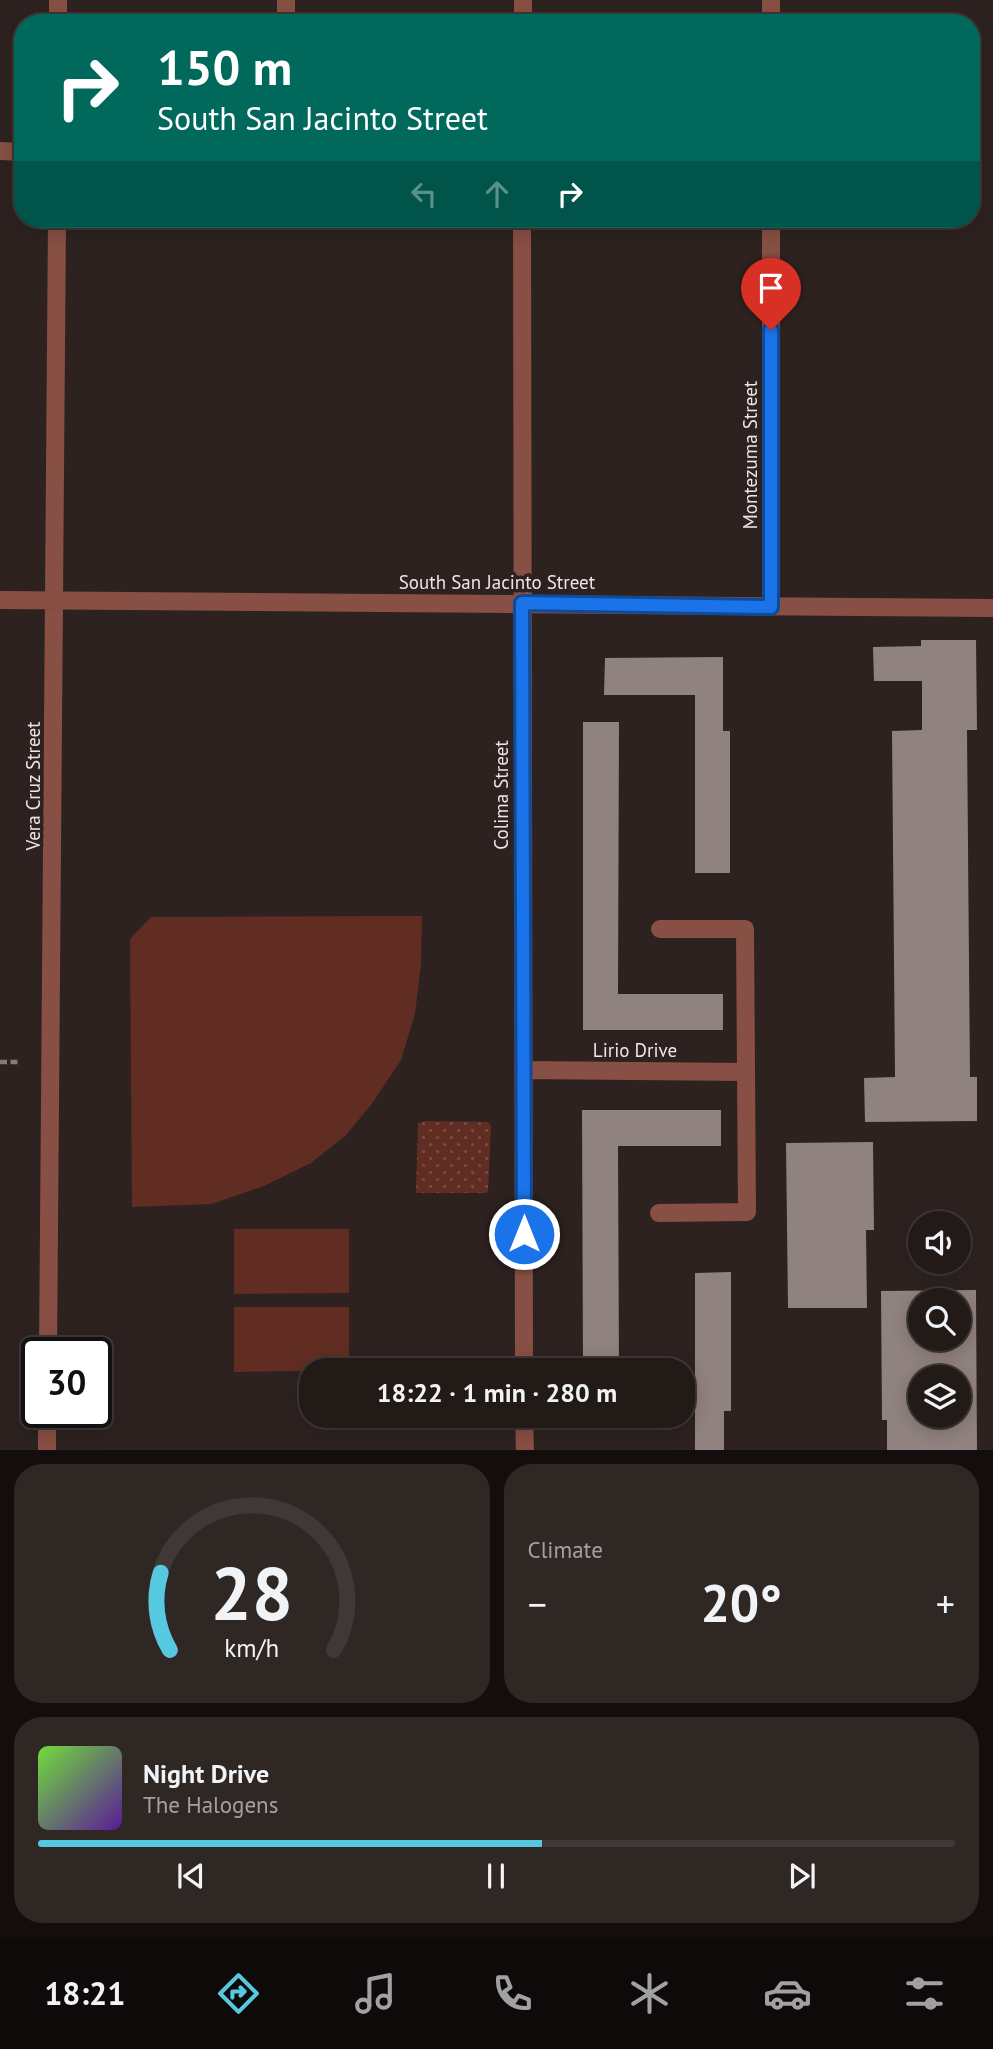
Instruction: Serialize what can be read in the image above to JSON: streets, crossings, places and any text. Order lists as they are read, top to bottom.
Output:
{
  "streets": {
    "street": [
      "Montezuma Street",
      "South San Jacinto Street",
      "Vera Cruz Street",
      "Colima Street",
      "Lirio Drive"
    ]
  },
  "crossings": [
    ["Montezuma Street", "South San Jacinto Street"],
    ["South San Jacinto Street", "Vera Cruz Street"],
    ["South San Jacinto Street", "Colima Street"],
    ["Colima Street", "Lirio Drive"]
  ],
  "page": {
    "turn": ["150 m", "South San Jacinto Street"],
    "limit": "30",
    "trip": "18:22 · 1 min · 280 m",
    "tile": "Climate",
    "heat": ["−", "20°", "+"],
    "song": ["Night Drive", "The Halogens"],
    "tabs": "18:21",
    "gauge": ["28", "km/h"]
  }
}
